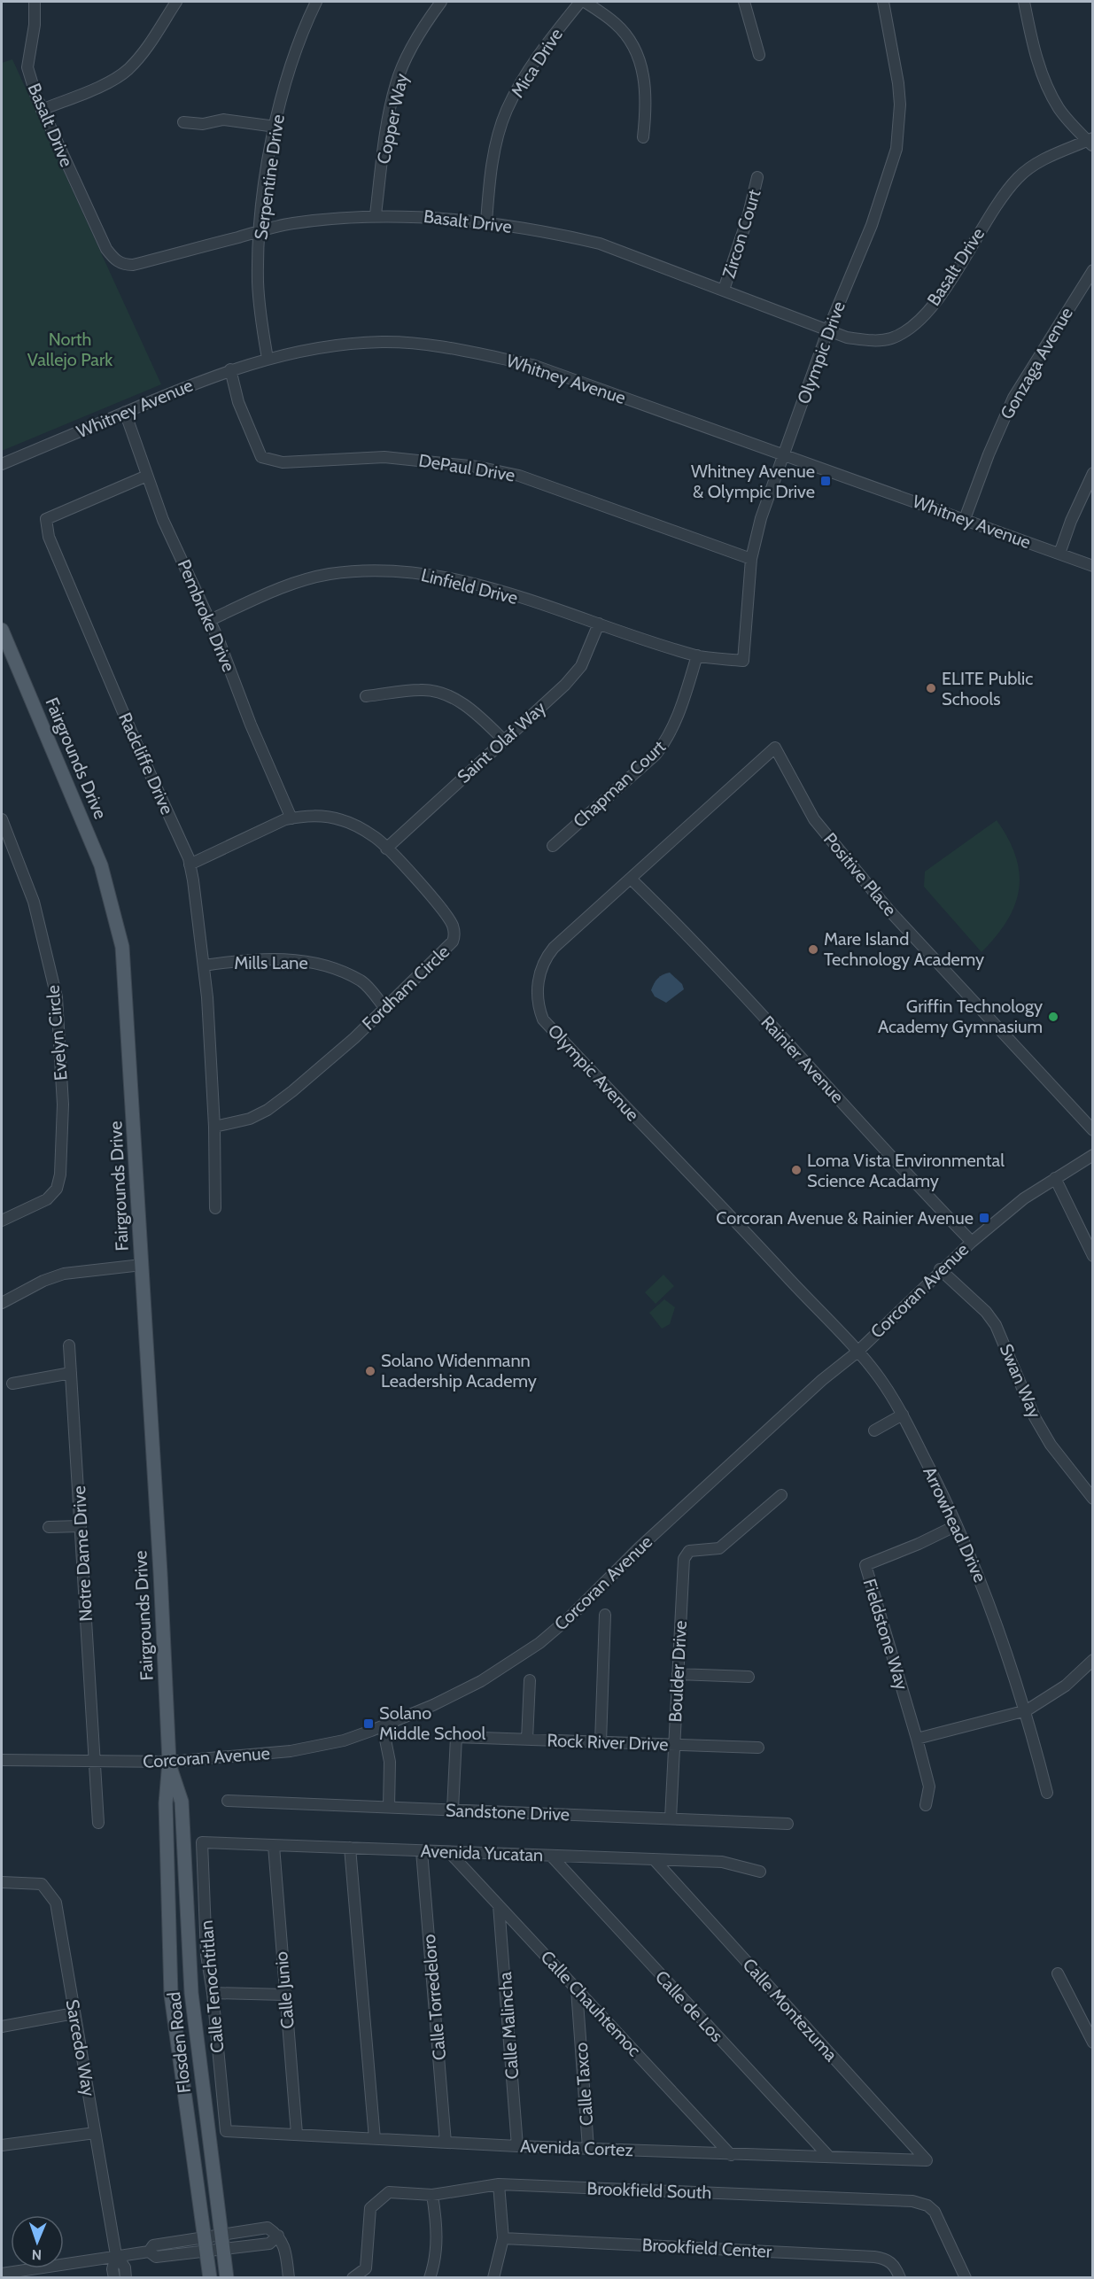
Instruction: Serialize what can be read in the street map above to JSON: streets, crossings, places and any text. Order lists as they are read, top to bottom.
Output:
{
  "streets": {
    "main road": ["Fairgrounds Drive", "Flosden Road"],
    "street": [
      "Mica Drive",
      "Copper Way",
      "Basalt Drive",
      "Serpentine Drive",
      "Zircon Court",
      "Olympic Drive",
      "Gonzaga Avenue",
      "Whitney Avenue",
      "DePaul Drive",
      "Linfield Drive",
      "Pembroke Drive",
      "Saint Olaf Way",
      "Radcliffe Drive",
      "Chapman Court",
      "Positive Place",
      "Mills Lane",
      "Fordham Circle",
      "Evelyn Circle",
      "Rainier Avenue",
      "Olympic Avenue",
      "Corcoran Avenue",
      "Swan Way",
      "Arrowhead Drive",
      "Notre Dame Drive",
      "Fieldstone Way",
      "Boulder Drive",
      "Rock River Drive",
      "Sandstone Drive",
      "Avenida Yucatan",
      "Calle Tenochtitlan",
      "Calle Junio",
      "Calle Torredeloro",
      "Calle Chauhtemoc",
      "Calle de Los",
      "Calle Montezuma",
      "Calle Malincha",
      "Sarcedo Way",
      "Calle Taxco",
      "Avenida Cortez",
      "Brookfield South",
      "Brookfield Center"
    ]
  },
  "crossings": [
    ["Mica Drive", "Basalt Drive"],
    ["Copper Way", "Basalt Drive"],
    ["Basalt Drive", "Serpentine Drive"],
    ["Basalt Drive", "Zircon Court"],
    ["Basalt Drive", "Olympic Drive"],
    ["Serpentine Drive", "Whitney Avenue"],
    ["Olympic Drive", "Whitney Avenue"],
    ["Olympic Drive", "DePaul Drive"],
    ["Olympic Drive", "Linfield Drive"],
    ["Olympic Drive", "Chapman Court"],
    ["Gonzaga Avenue", "Whitney Avenue"],
    ["Whitney Avenue", "DePaul Drive"],
    ["Whitney Avenue", "Pembroke Drive"],
    ["Linfield Drive", "Pembroke Drive"],
    ["Linfield Drive", "Saint Olaf Way"],
    ["Linfield Drive", "Chapman Court"],
    ["Pembroke Drive", "Radcliffe Drive"],
    ["Pembroke Drive", "Fordham Circle"],
    ["Saint Olaf Way", "Fordham Circle"],
    ["Fairgrounds Drive", "Corcoran Avenue"],
    ["Fairgrounds Drive", "Flosden Road"],
    ["Radcliffe Drive", "Mills Lane"],
    ["Radcliffe Drive", "Fordham Circle"],
    ["Positive Place", "Olympic Avenue"],
    ["Mills Lane", "Fordham Circle"],
    ["Rainier Avenue", "Olympic Avenue"],
    ["Rainier Avenue", "Corcoran Avenue"],
    ["Olympic Avenue", "Corcoran Avenue"],
    ["Olympic Avenue", "Arrowhead Drive"],
    ["Corcoran Avenue", "Swan Way"],
    ["Corcoran Avenue", "Arrowhead Drive"],
    ["Corcoran Avenue", "Notre Dame Drive"],
    ["Arrowhead Drive", "Fieldstone Way"],
    ["Boulder Drive", "Rock River Drive"],
    ["Boulder Drive", "Sandstone Drive"],
    ["Rock River Drive", "Sandstone Drive"],
    ["Avenida Yucatan", "Calle Tenochtitlan"],
    ["Avenida Yucatan", "Calle Junio"],
    ["Avenida Yucatan", "Calle Torredeloro"],
    ["Avenida Yucatan", "Calle Chauhtemoc"],
    ["Avenida Yucatan", "Calle de Los"],
    ["Avenida Yucatan", "Calle Montezuma"],
    ["Calle Tenochtitlan", "Avenida Cortez"],
    ["Calle Junio", "Avenida Cortez"],
    ["Calle Torredeloro", "Avenida Cortez"],
    ["Calle Chauhtemoc", "Calle Malincha"],
    ["Calle Chauhtemoc", "Calle Taxco"],
    ["Calle Chauhtemoc", "Avenida Cortez"],
    ["Calle de Los", "Avenida Cortez"],
    ["Calle Montezuma", "Avenida Cortez"],
    ["Calle Malincha", "Avenida Cortez"],
    ["Calle Taxco", "Avenida Cortez"]
  ],
  "parks": ["North Vallejo Park"],
  "places": {
    "transit": ["Whitney Avenue & Olympic Drive", "Corcoran Avenue & Rainier Avenue", "Solano Middle School"],
    "other": [
      "ELITE Public Schools",
      "Mare Island Technology Academy",
      "Griffin Technology Academy Gymnasium",
      "Loma Vista Environmental Science Acadamy",
      "Solano Widenmann Leadership Academy"
    ]
  },
  "north": "bottom"
}
